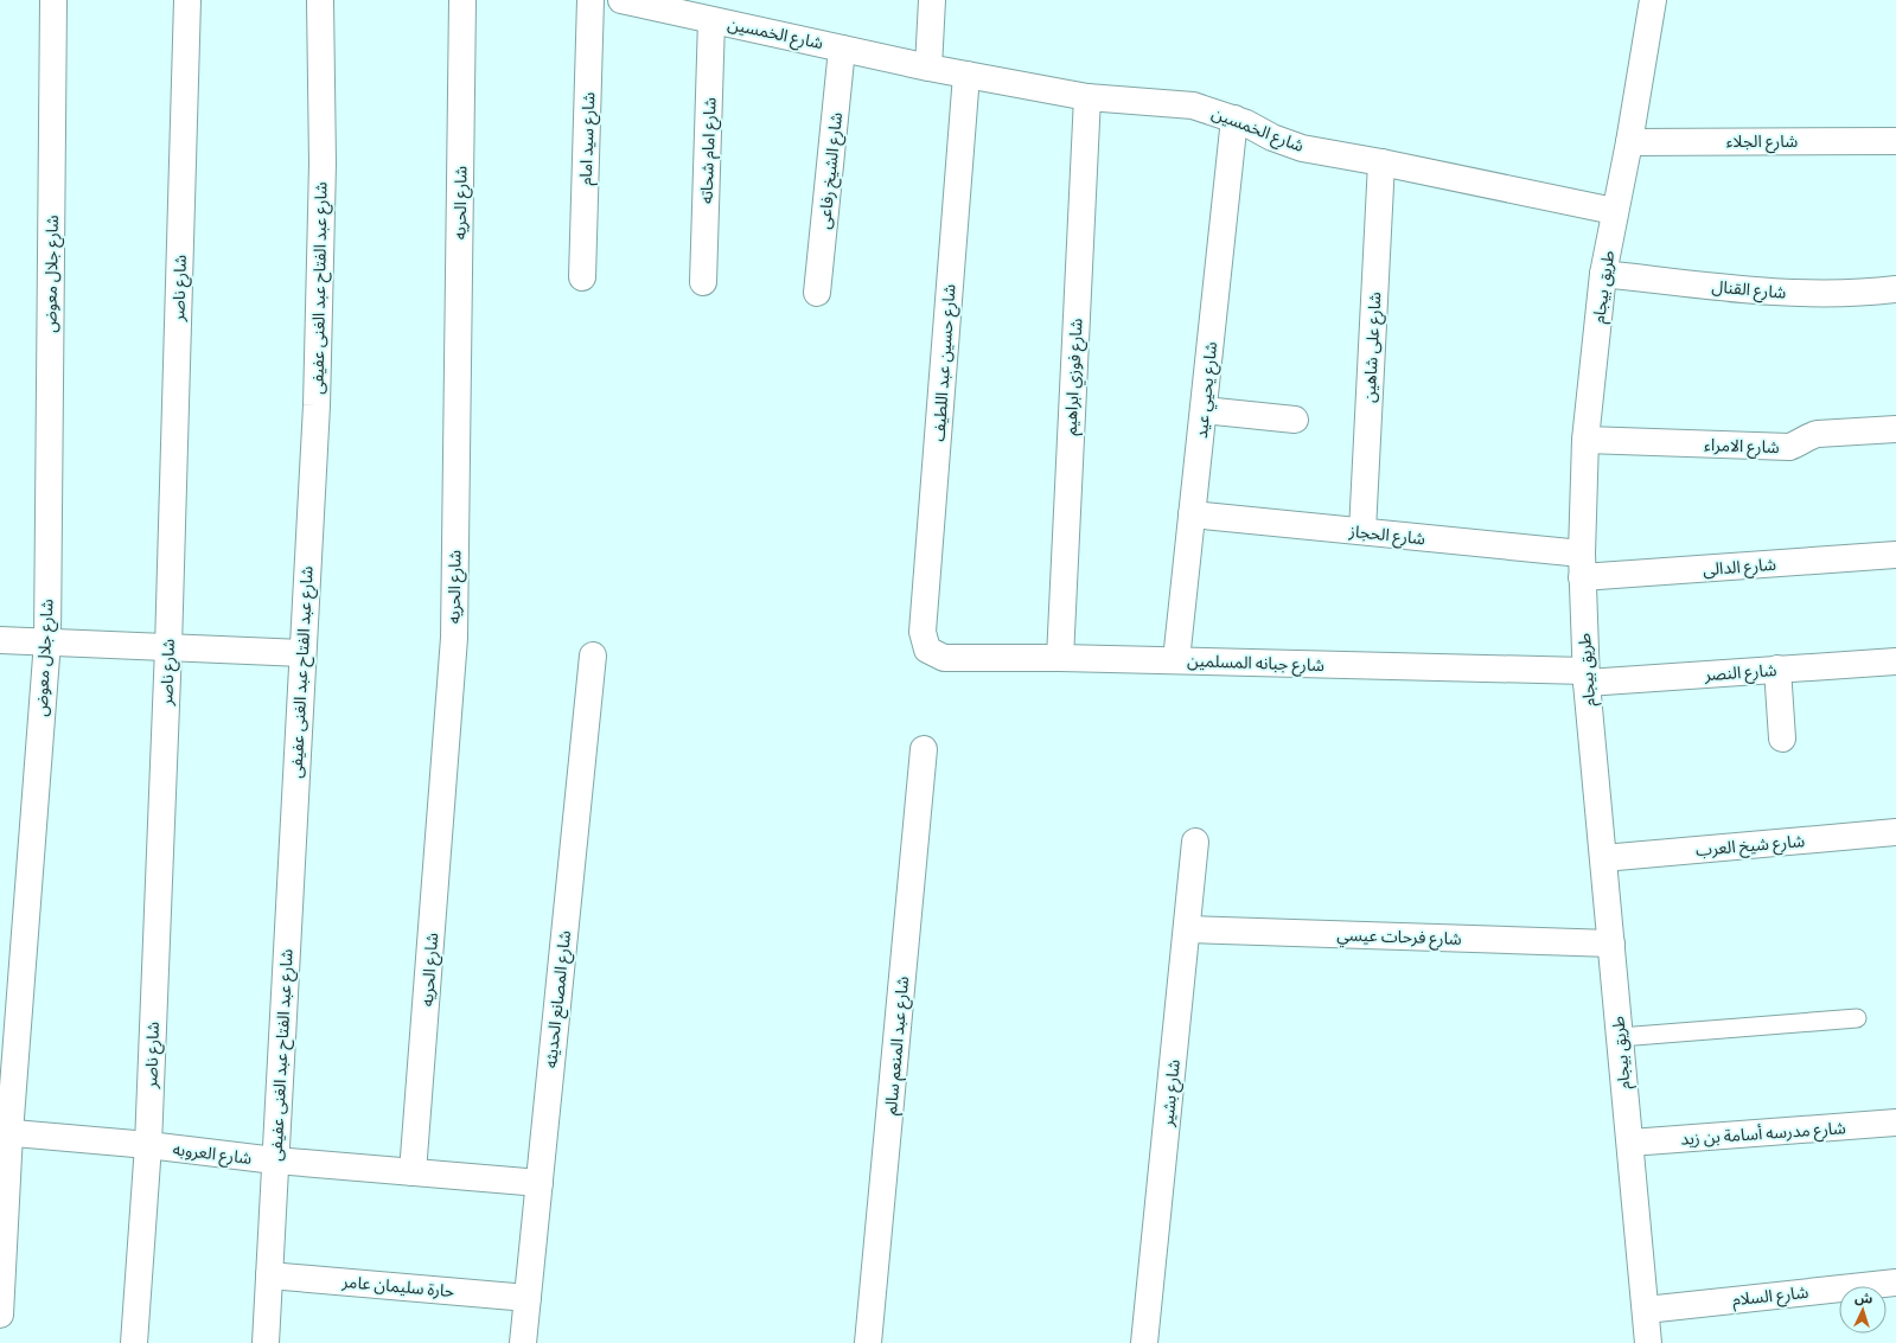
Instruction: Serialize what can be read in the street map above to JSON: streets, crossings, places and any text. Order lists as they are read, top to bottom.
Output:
{
  "streets": {
    "street": [
      "شارع الخمسين",
      "شارع سيد امام",
      "شارع الجلاء",
      "شارع امام شحاته",
      "شارع الشيخ رفاعى",
      "شارع الحريه",
      "شارع جلال معوض",
      "طريق بيجام",
      "شارع ناصر",
      "شارع عبد الفتاح عبد الغنى عفيفى",
      "شارع القنال",
      "شارع على شاهين",
      "شارع حسين عبد اللطيف",
      "شارع فوزي ابراهيم",
      "شارع يحيي عيد",
      "شارع الامراء",
      "شارع الحجاز",
      "شارع الدالى",
      "شارع جبانه المسلمين",
      "شارع النصر",
      "شارع شيخ العرب",
      "شارع فرحات عيسي",
      "شارع المصانع الحديثه",
      "شارع عبد المنعم سالم",
      "شارع بشير",
      "شارع مدرسه أسامة بن زيد",
      "شارع العروبه",
      "حارة سليمان عامر",
      "شارع السلام"
    ]
  },
  "crossings": [
    ["شارع الخمسين", "شارع امام شحاته"],
    ["شارع الخمسين", "شارع الشيخ رفاعى"],
    ["شارع الخمسين", "طريق بيجام"],
    ["شارع الخمسين", "شارع على شاهين"],
    ["شارع الخمسين", "شارع حسين عبد اللطيف"],
    ["شارع الخمسين", "شارع فوزي ابراهيم"],
    ["شارع الخمسين", "شارع يحيي عيد"],
    ["شارع الجلاء", "طريق بيجام"],
    ["شارع الحريه", "شارع العروبه"],
    ["شارع جلال معوض", "شارع العروبه"],
    ["طريق بيجام", "شارع القنال"],
    ["طريق بيجام", "شارع الامراء"],
    ["طريق بيجام", "شارع الحجاز"],
    ["طريق بيجام", "شارع الدالى"],
    ["طريق بيجام", "شارع جبانه المسلمين"],
    ["طريق بيجام", "شارع النصر"],
    ["طريق بيجام", "شارع شيخ العرب"],
    ["طريق بيجام", "شارع فرحات عيسي"],
    ["طريق بيجام", "شارع مدرسه أسامة بن زيد"],
    ["طريق بيجام", "شارع السلام"],
    ["شارع ناصر", "شارع العروبه"],
    ["شارع عبد الفتاح عبد الغنى عفيفى", "شارع العروبه"],
    ["شارع عبد الفتاح عبد الغنى عفيفى", "حارة سليمان عامر"],
    ["شارع على شاهين", "شارع الحجاز"],
    ["شارع حسين عبد اللطيف", "شارع جبانه المسلمين"],
    ["شارع فوزي ابراهيم", "شارع جبانه المسلمين"],
    ["شارع يحيي عيد", "شارع الحجاز"],
    ["شارع يحيي عيد", "شارع جبانه المسلمين"],
    ["شارع الحجاز", "شارع الدالى"],
    ["شارع جبانه المسلمين", "شارع النصر"],
    ["شارع فرحات عيسي", "شارع بشير"],
    ["شارع المصانع الحديثه", "شارع العروبه"],
    ["شارع المصانع الحديثه", "حارة سليمان عامر"]
  ],
  "north": "top"
}
